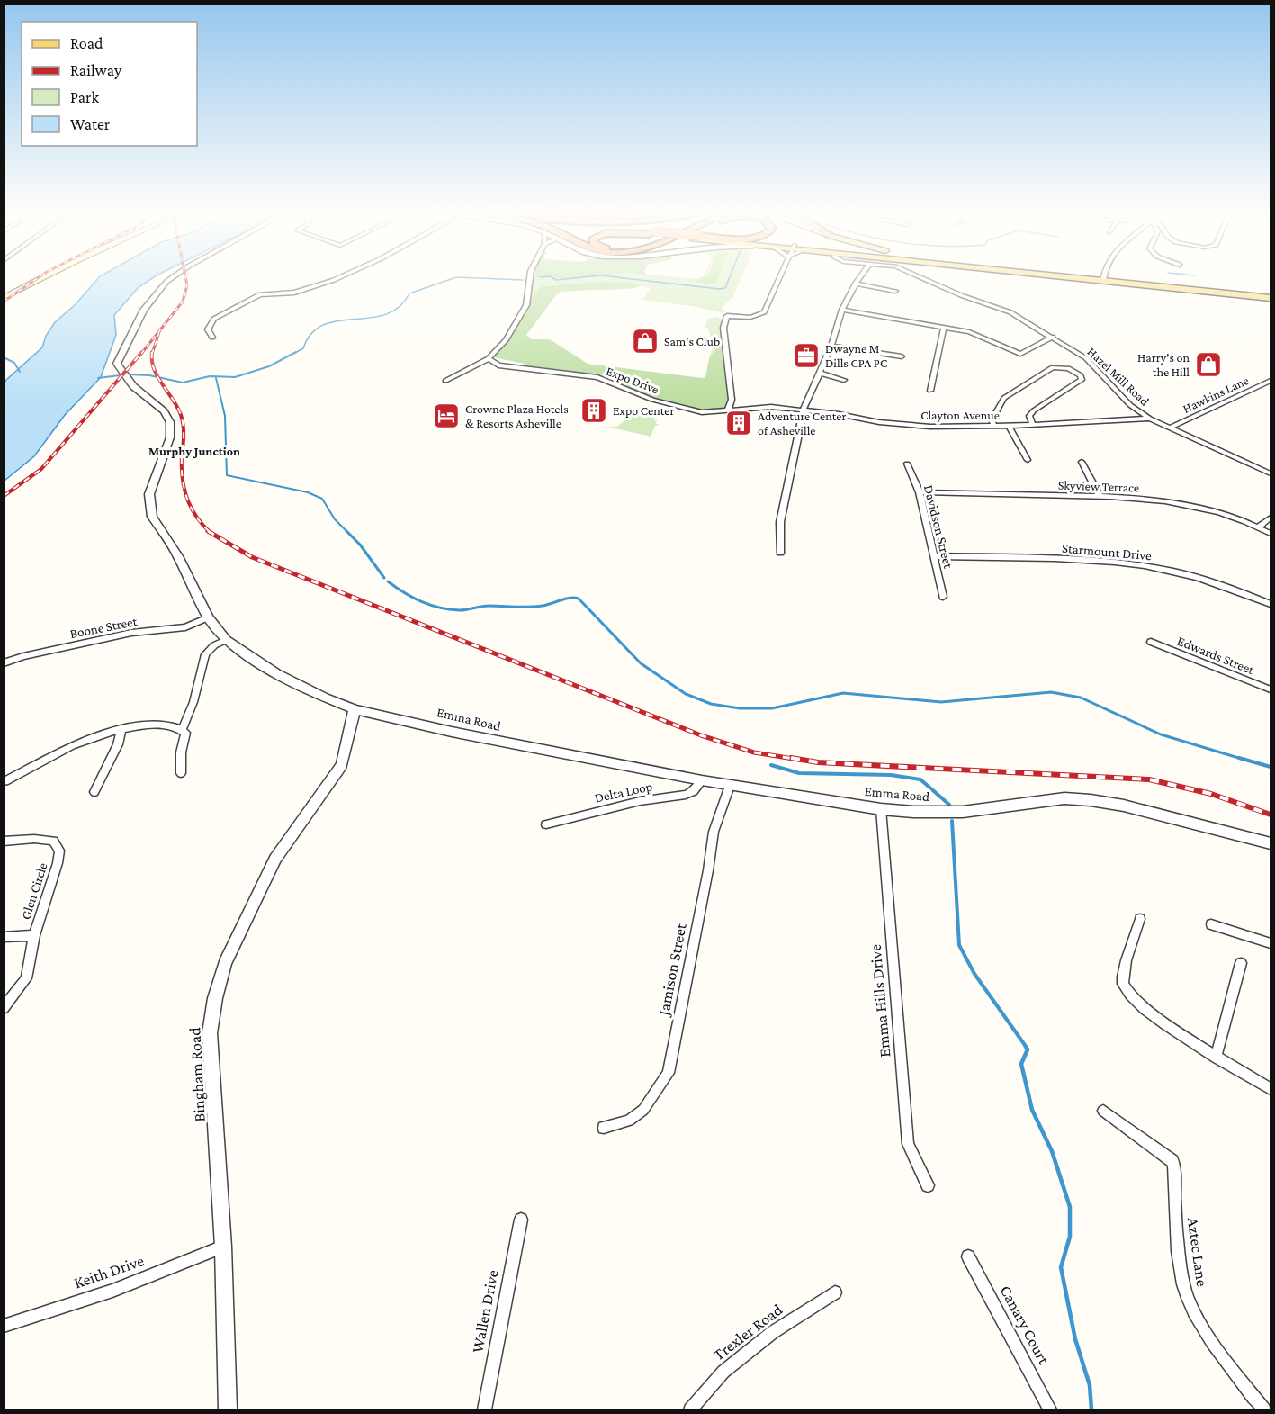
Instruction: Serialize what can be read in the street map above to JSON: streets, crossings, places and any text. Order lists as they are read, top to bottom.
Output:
{
  "streets": {
    "street": [
      "Hazel Mill Road",
      "Expo Drive",
      "Hawkins Lane",
      "Clayton Avenue",
      "Skyview Terrace",
      "Davidson Street",
      "Starmount Drive",
      "Boone Street",
      "Edwards Street",
      "Emma Road",
      "Delta Loop",
      "Glen Circle",
      "Jamison Street",
      "Emma Hills Drive",
      "Bingham Road",
      "Aztec Lane",
      "Keith Drive",
      "Wallen Drive",
      "Canary Court",
      "Trexler Road"
    ]
  },
  "crossings": [
    ["Hazel Mill Road", "Hawkins Lane"],
    ["Hazel Mill Road", "Clayton Avenue"],
    ["Expo Drive", "Clayton Avenue"],
    ["Skyview Terrace", "Davidson Street"],
    ["Davidson Street", "Starmount Drive"],
    ["Boone Street", "Emma Road"],
    ["Emma Road", "Delta Loop"],
    ["Emma Road", "Jamison Street"],
    ["Emma Road", "Emma Hills Drive"],
    ["Emma Road", "Bingham Road"],
    ["Bingham Road", "Keith Drive"]
  ],
  "districts": ["Murphy Junction"],
  "places": {
    "shop": ["Sam's Club", "Harry's on the Hill"],
    "office": ["Dwayne M Dills CPA PC"],
    "building": ["Expo Center", "Adventure Center of Asheville"],
    "hotel": ["Crowne Plaza Hotels & Resorts Asheville"]
  },
  "legend": [
    "Road",
    "Railway",
    "Park",
    "Water"
  ]
}
